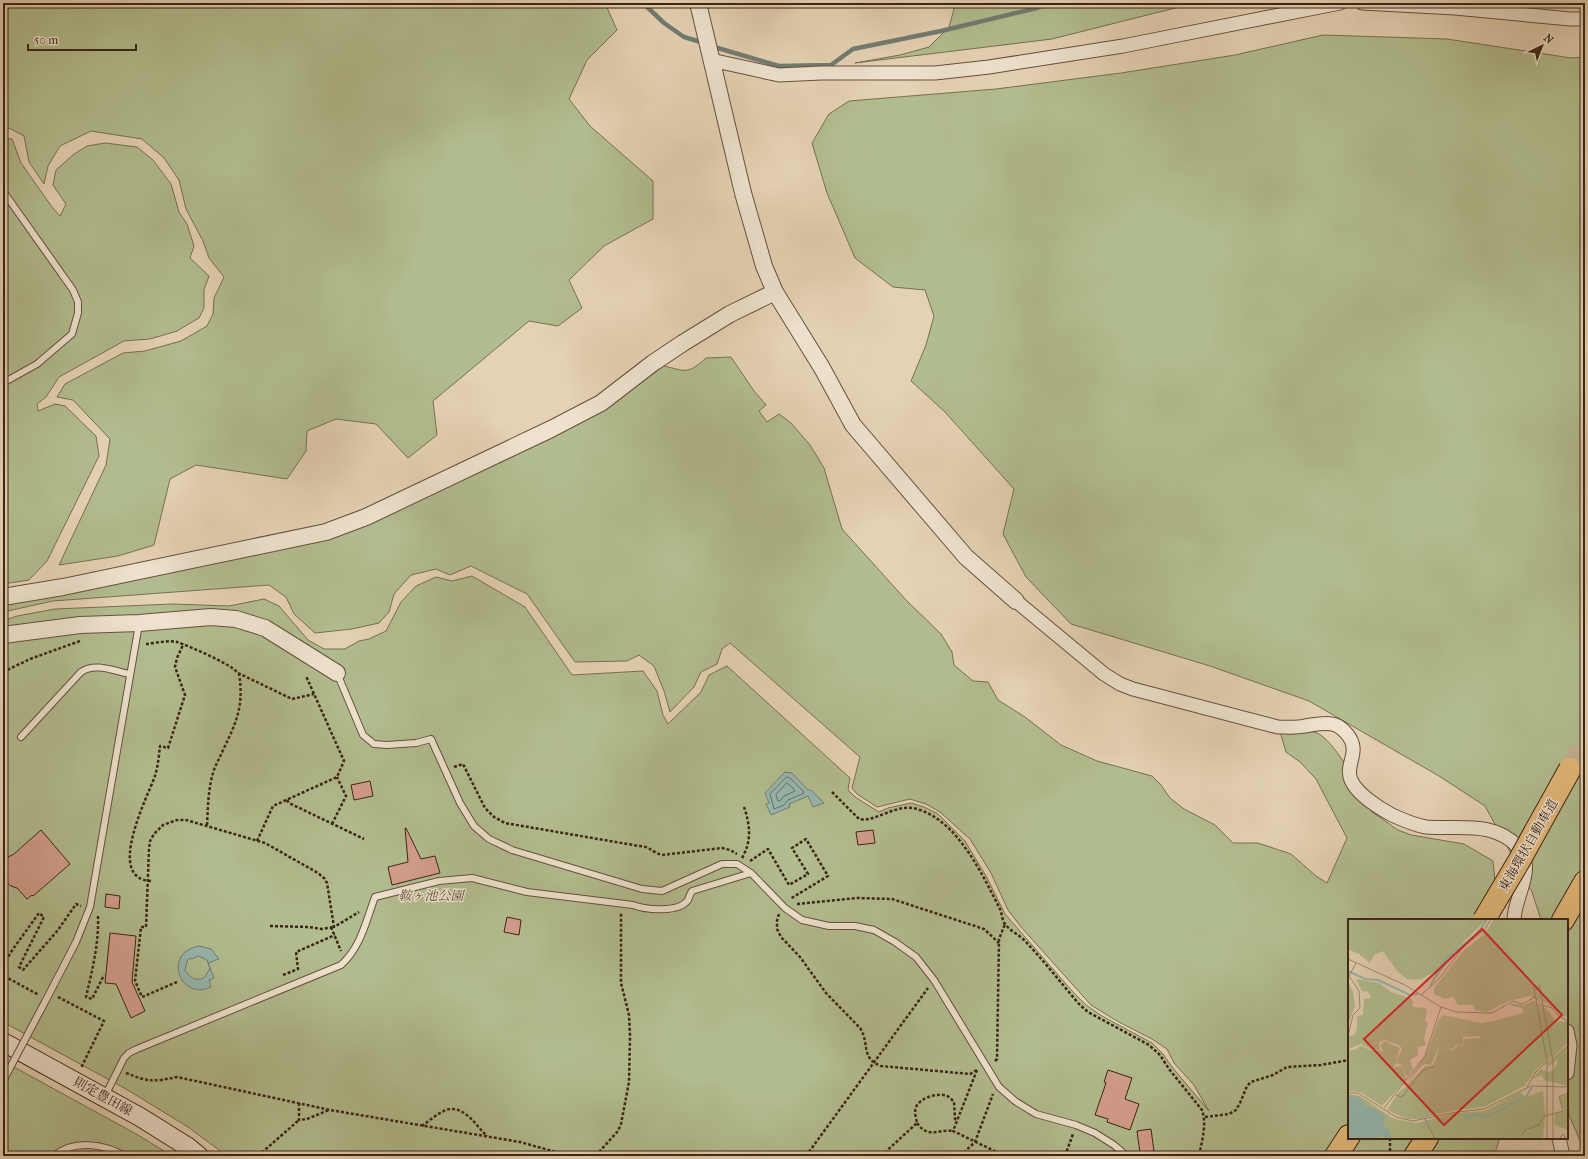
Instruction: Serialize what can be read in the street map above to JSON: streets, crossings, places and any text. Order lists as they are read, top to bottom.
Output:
{
  "streets": {
    "highway": ["東海環状自動車道"],
    "main road": ["則定豊田線"]
  },
  "parks": ["鞍ヶ池公園"],
  "scale_bar": "50 m",
  "north": "top right"
}
